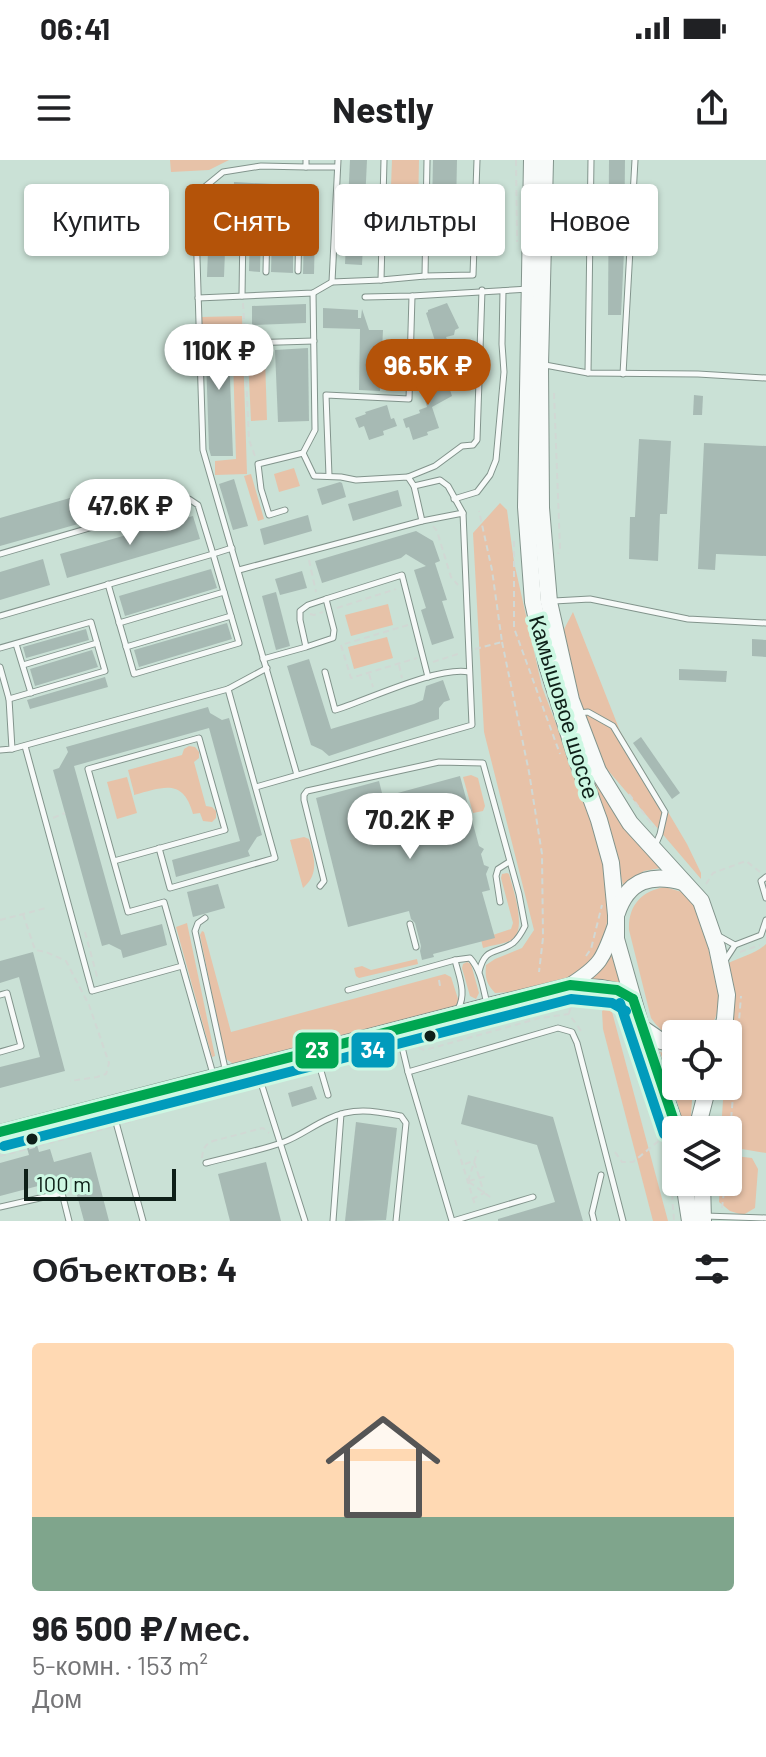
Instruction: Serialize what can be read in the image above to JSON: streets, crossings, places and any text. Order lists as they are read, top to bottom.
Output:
{
  "streets": {
    "main road": ["Камышовое шоссе"]
  },
  "lines": ["transit line 23", "transit line 34"],
  "scale_bar": "100 m",
  "page": {
    "status": "06:41",
    "header": "Nestly",
    "chip": [
      "Купить",
      "Снять",
      "Фильтры",
      "Новое"
    ],
    "price": [
      "110K ₽",
      "96.5K ₽",
      "47.6K ₽",
      "70.2K ₽"
    ],
    "scale": "100 m",
    "heading": "Объектов: 4",
    "list": [
      {
        "name": "96 500 ₽/мес.",
        "note": "5-комн. · 153 m² · Дом"
      }
    ]
  }
}
